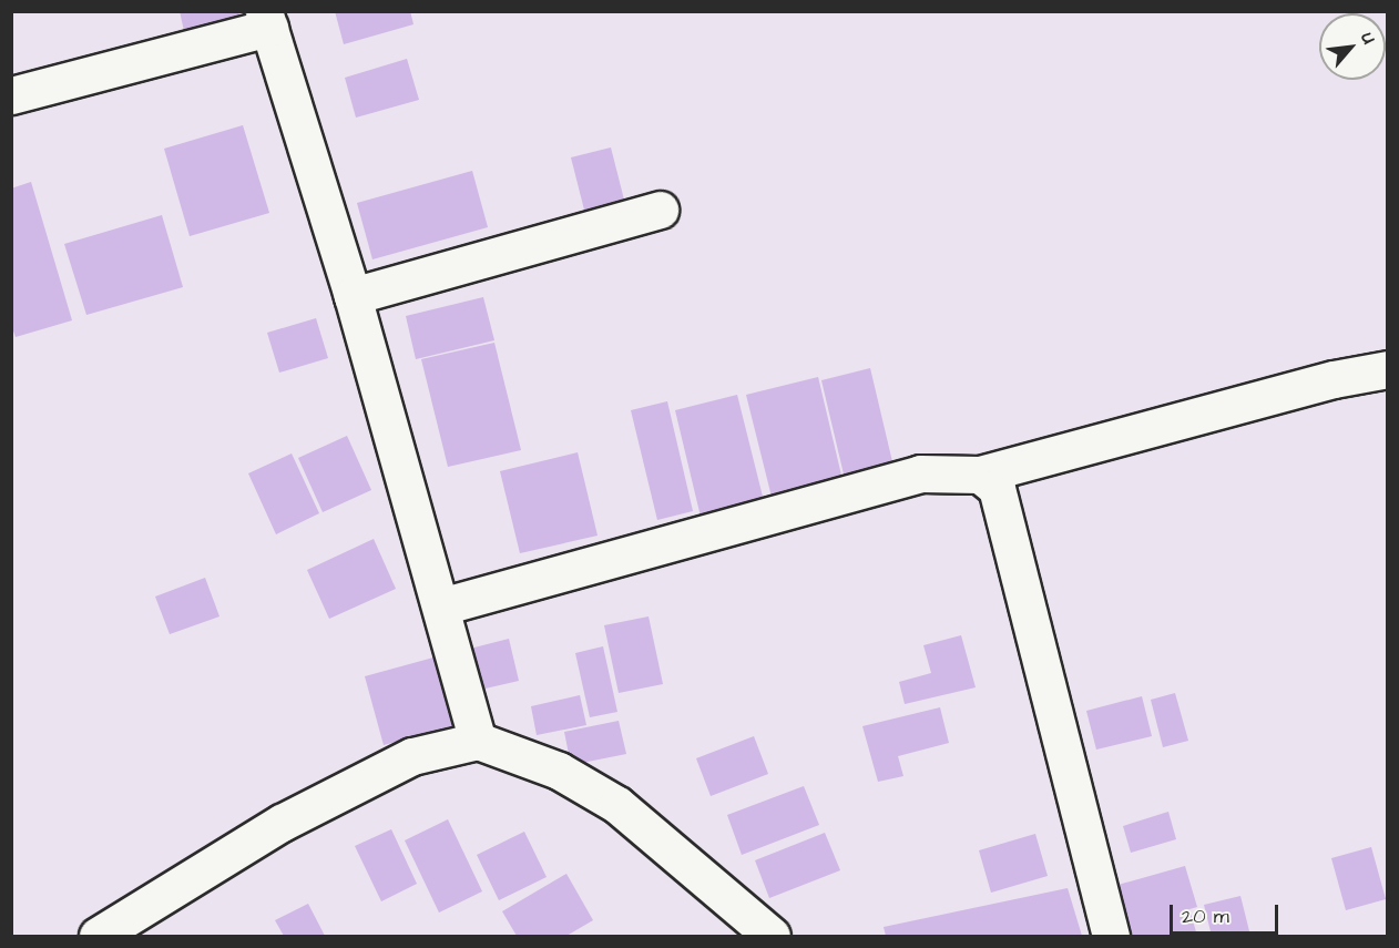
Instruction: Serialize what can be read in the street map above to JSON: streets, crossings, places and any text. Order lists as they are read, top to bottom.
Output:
{
  "scale_bar": "20 m",
  "north": "top right"
}
